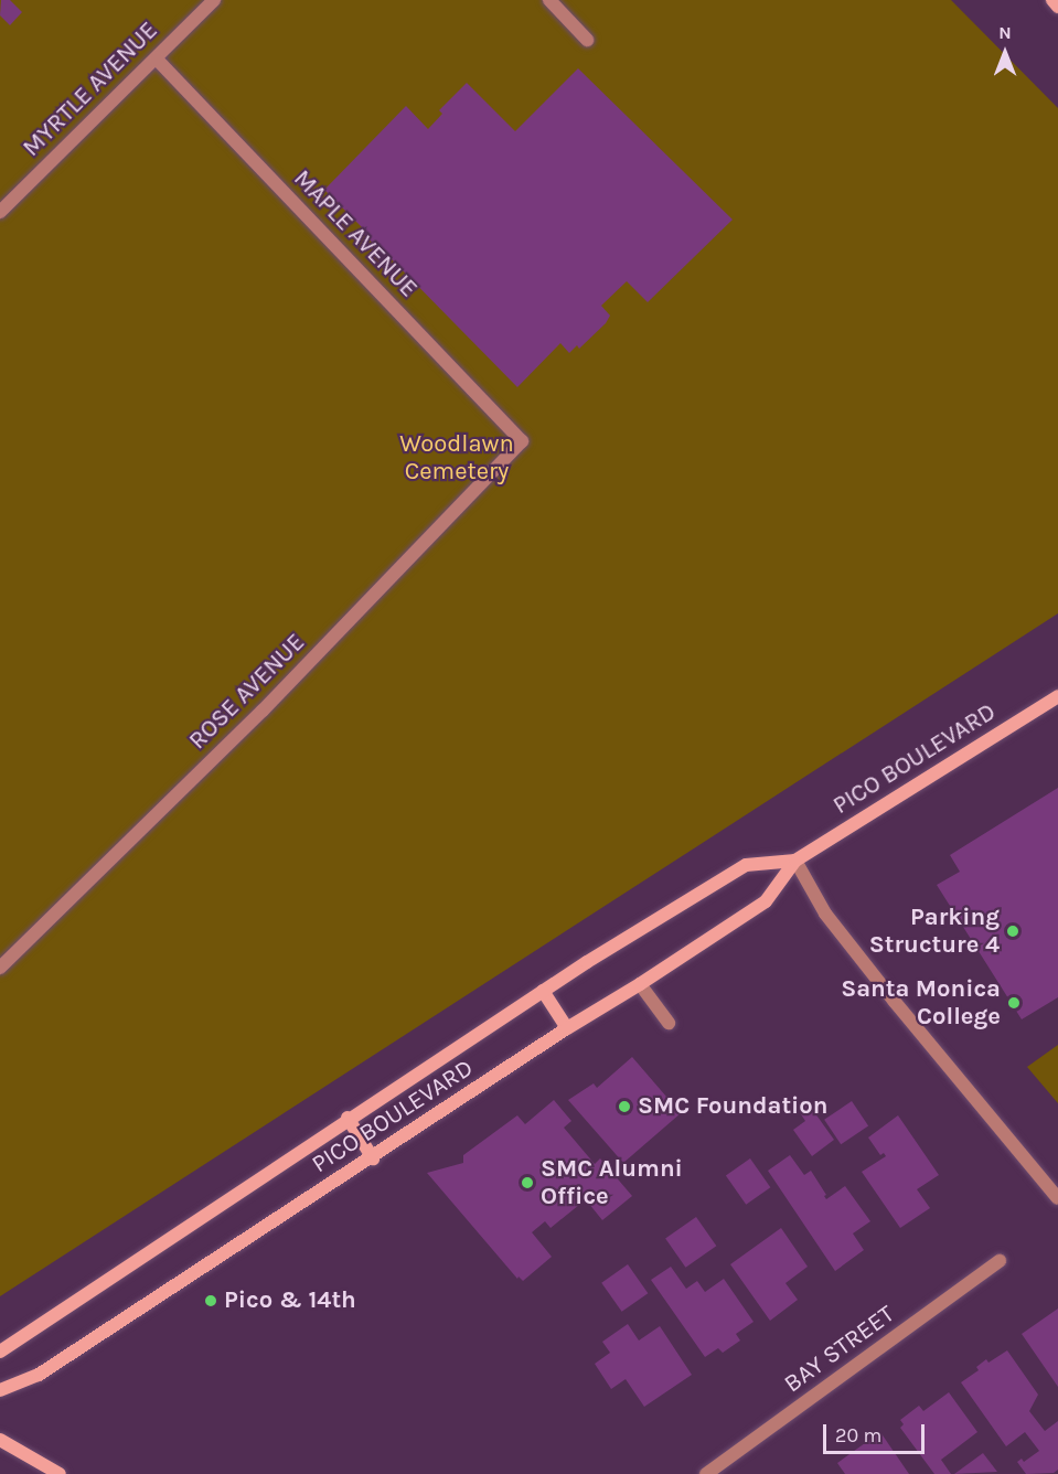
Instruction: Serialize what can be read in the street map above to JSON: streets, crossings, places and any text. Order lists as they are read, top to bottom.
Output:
{
  "streets": {
    "main road": ["PICO BOULEVARD"],
    "street": [
      "MYRTLE AVENUE",
      "MAPLE AVENUE",
      "ROSE AVENUE",
      "BAY STREET"
    ]
  },
  "crossings": [
    ["MYRTLE AVENUE", "MAPLE AVENUE"],
    ["MAPLE AVENUE", "ROSE AVENUE"]
  ],
  "parks": ["Woodlawn Cemetery"],
  "places": [
    "Parking Structure 4",
    "Santa Monica College",
    "SMC Foundation",
    "SMC Alumni Office",
    "Pico & 14th"
  ],
  "scale_bar": "20 m",
  "north": "top"
}
